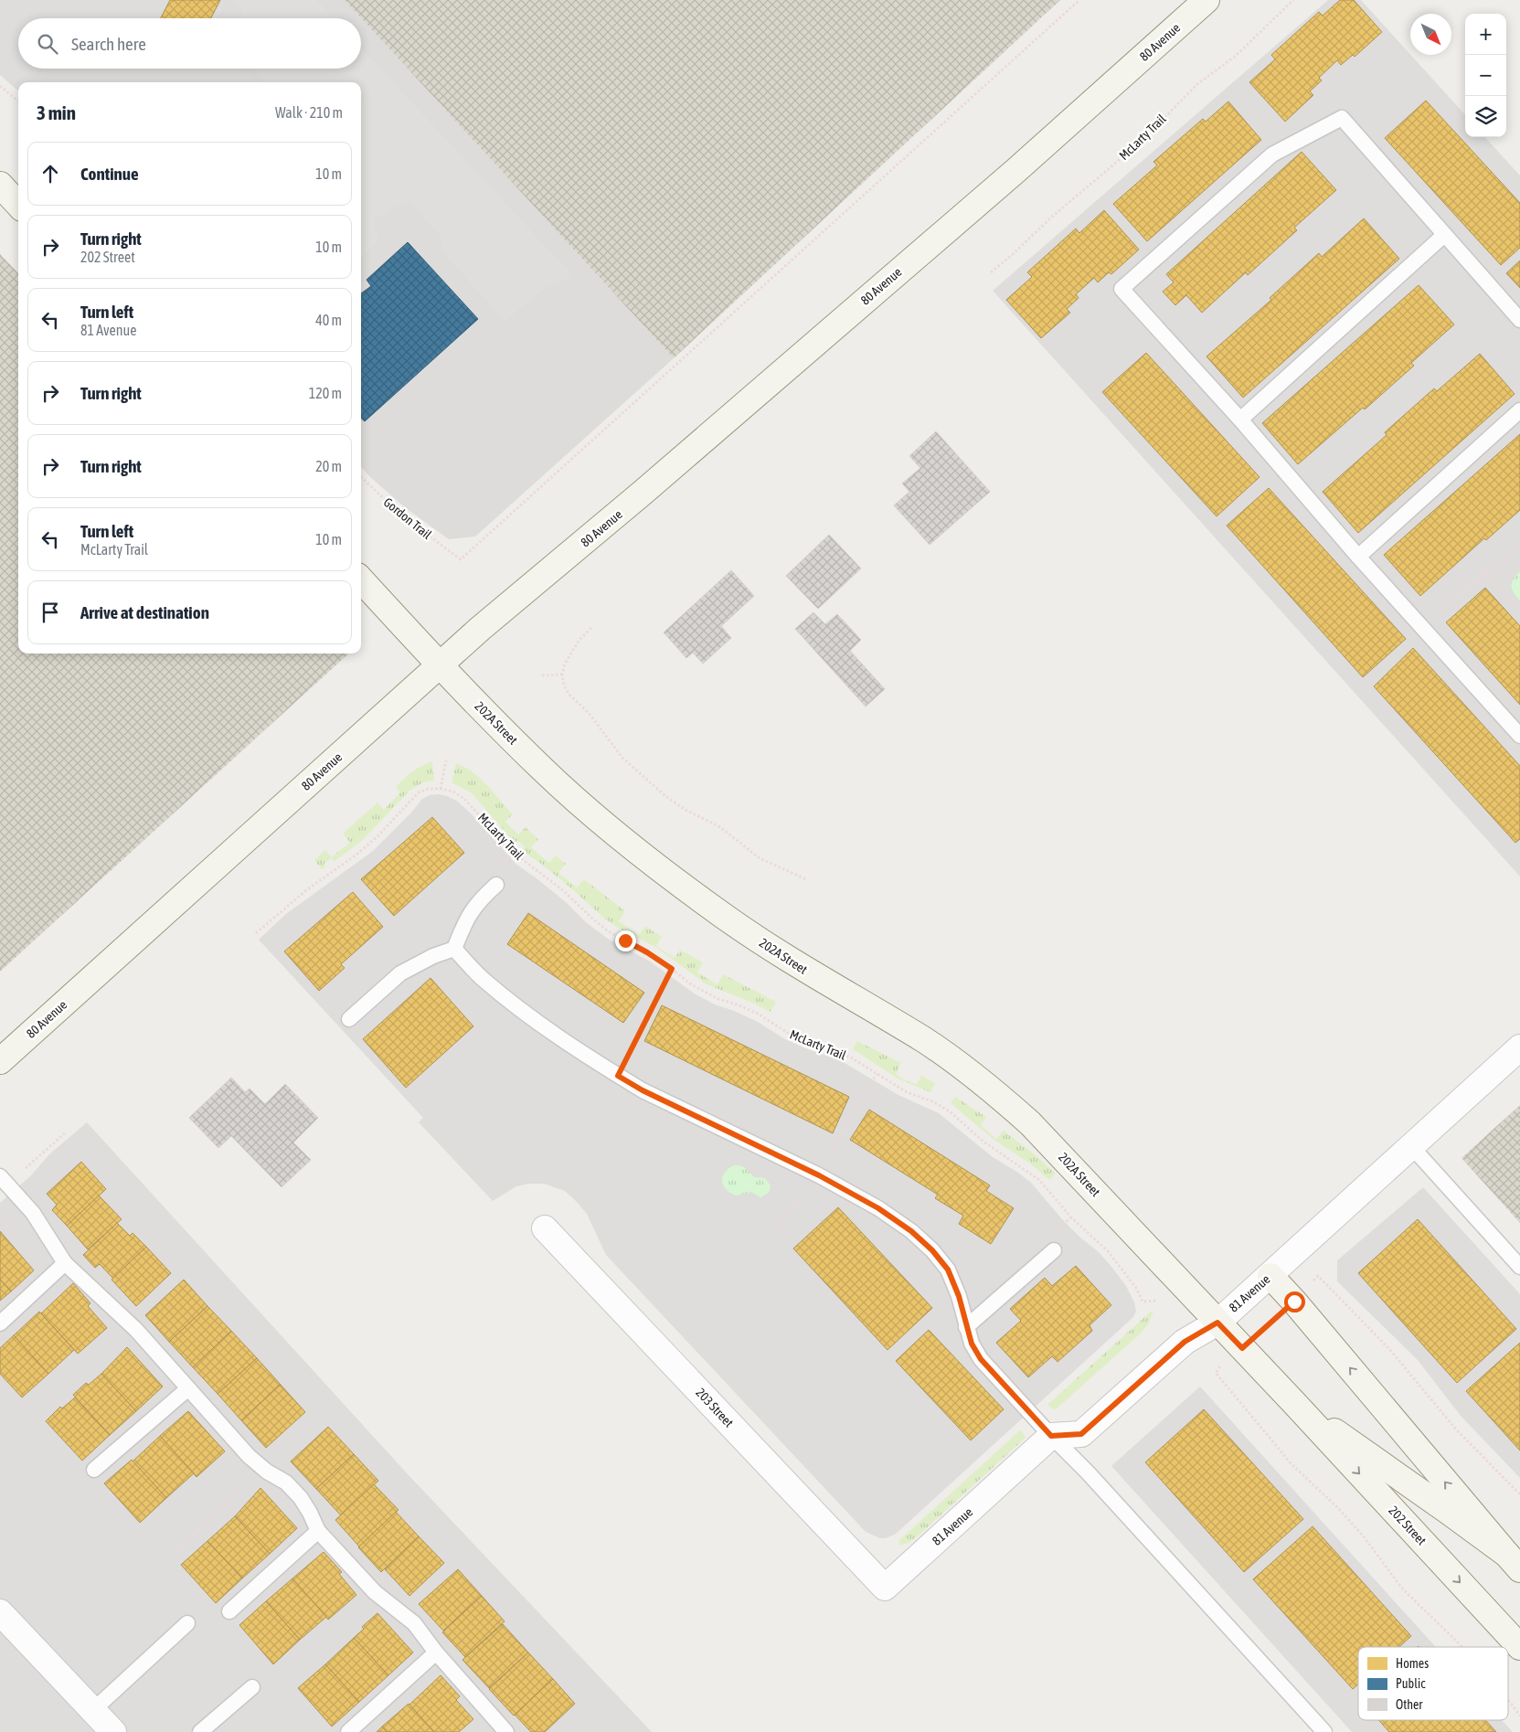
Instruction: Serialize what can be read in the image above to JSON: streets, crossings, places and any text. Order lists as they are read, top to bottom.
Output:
{
  "streets": {
    "main road": ["80 Avenue", "202A Street", "202 Street"],
    "street": ["81 Avenue", "203 Street"],
    "path": ["McLarty Trail", "Gordon Trail"]
  },
  "crossings": [
    ["80 Avenue", "202A Street"],
    ["202A Street", "81 Avenue"],
    ["202A Street", "202 Street"],
    ["81 Avenue", "203 Street"],
    ["81 Avenue", "202 Street"]
  ],
  "legend": ["Homes", "Public", "Other"],
  "north": "bottom right",
  "page": {
    "map_buttons": ["+", "−"],
    "search": "Search here",
    "heading": ["3 min", "Walk · 210 m"],
    "list": [
      ["Continue", "10 m"],
      ["Turn right", "202 Street", "10 m"],
      ["Turn left", "81 Avenue", "40 m"],
      ["Turn right", "120 m"],
      ["Turn right", "20 m"],
      ["Turn left", "McLarty Trail", "10 m"],
      "Arrive at destination"
    ]
  }
}
